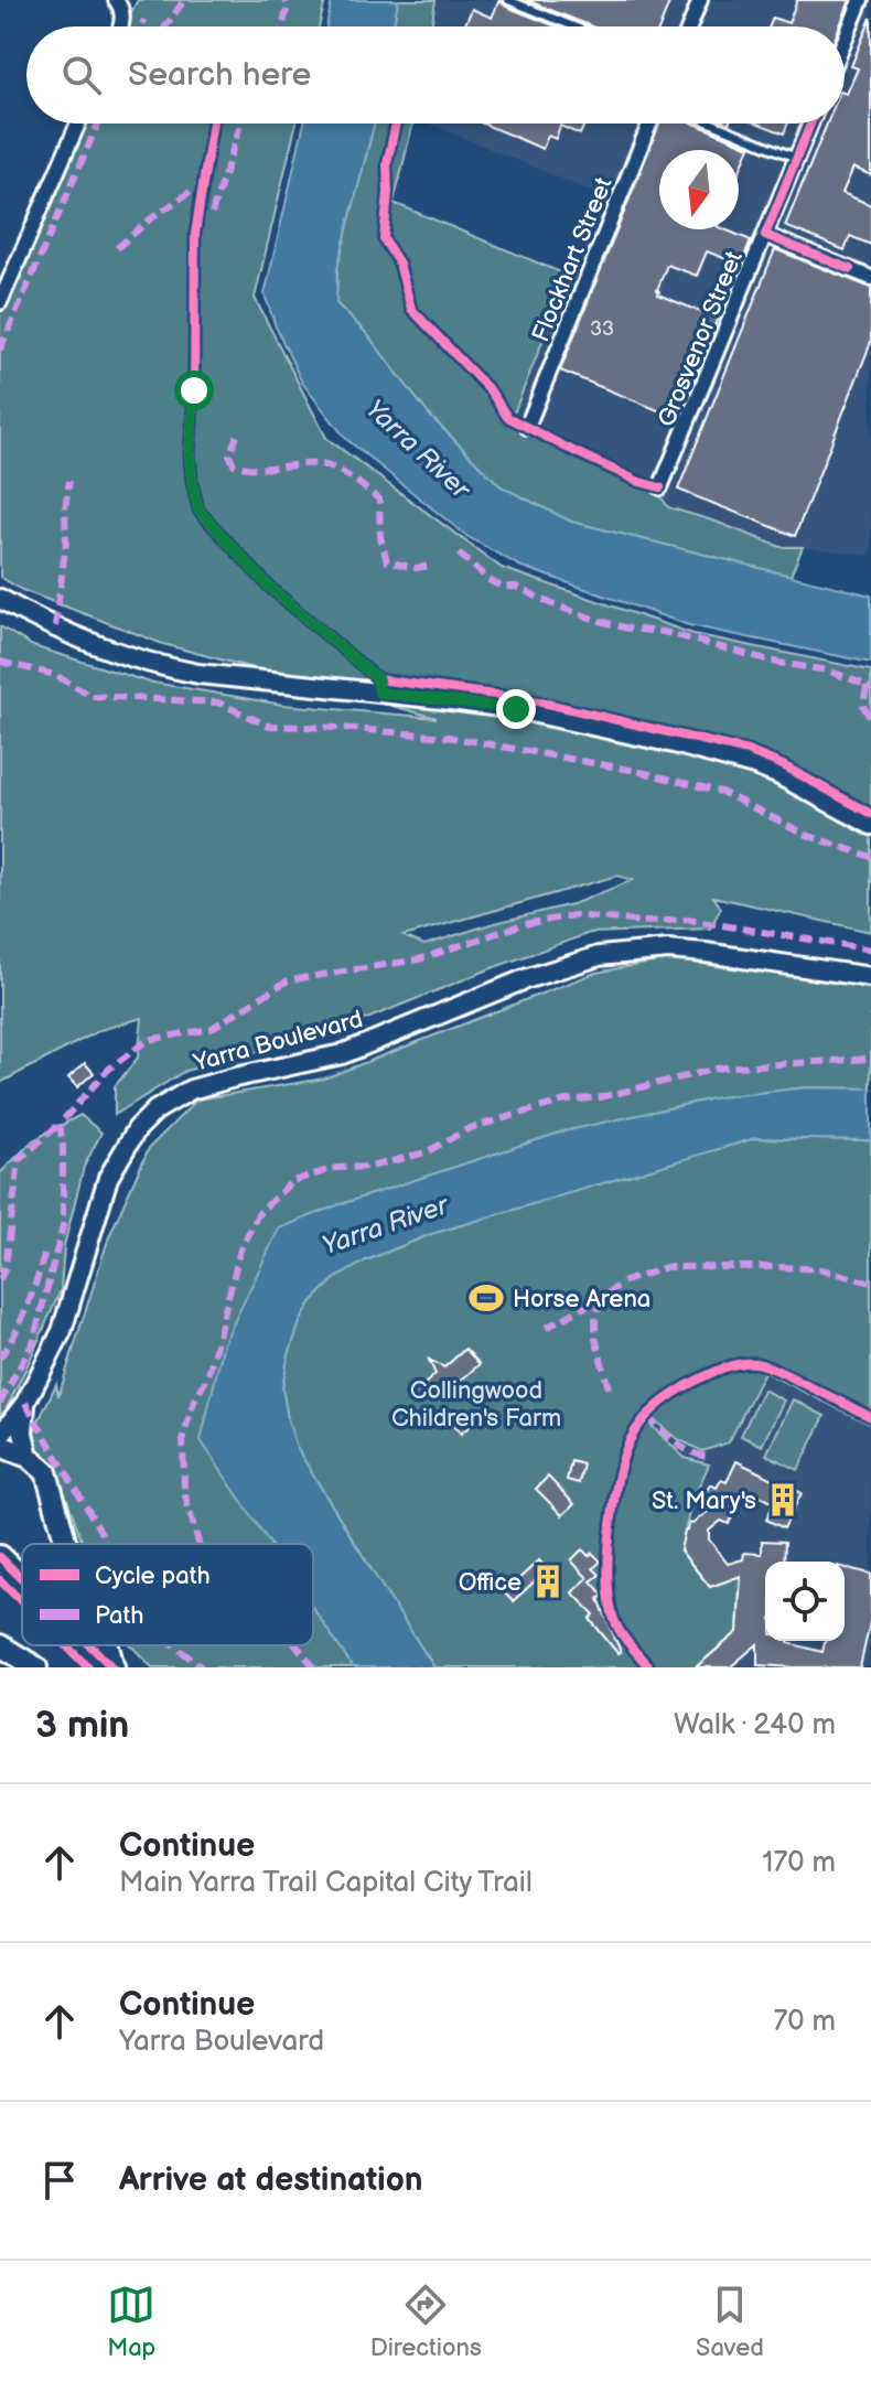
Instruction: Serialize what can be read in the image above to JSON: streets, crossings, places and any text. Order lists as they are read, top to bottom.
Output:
{
  "streets": {
    "street": ["Flockhart Street", "Grosvenor Street", "Yarra Boulevard"]
  },
  "water": ["Yarra River"],
  "parks": ["Collingwood Children's Farm"],
  "places": {
    "sports": ["Horse Arena"],
    "building": ["St. Mary's", "Office"]
  },
  "house_numbers": ["33"],
  "legend": ["Cycle path", "Path"],
  "north": "bottom",
  "page": {
    "search": "Search here",
    "heading": ["3 min", "Walk · 240 m"],
    "list": [
      ["Continue", "Main Yarra Trail Capital City Trail", "170 m"],
      ["Continue", "Yarra Boulevard", "70 m"],
      "Arrive at destination"
    ],
    "nav": ["Map", "Directions", "Saved"]
  }
}
